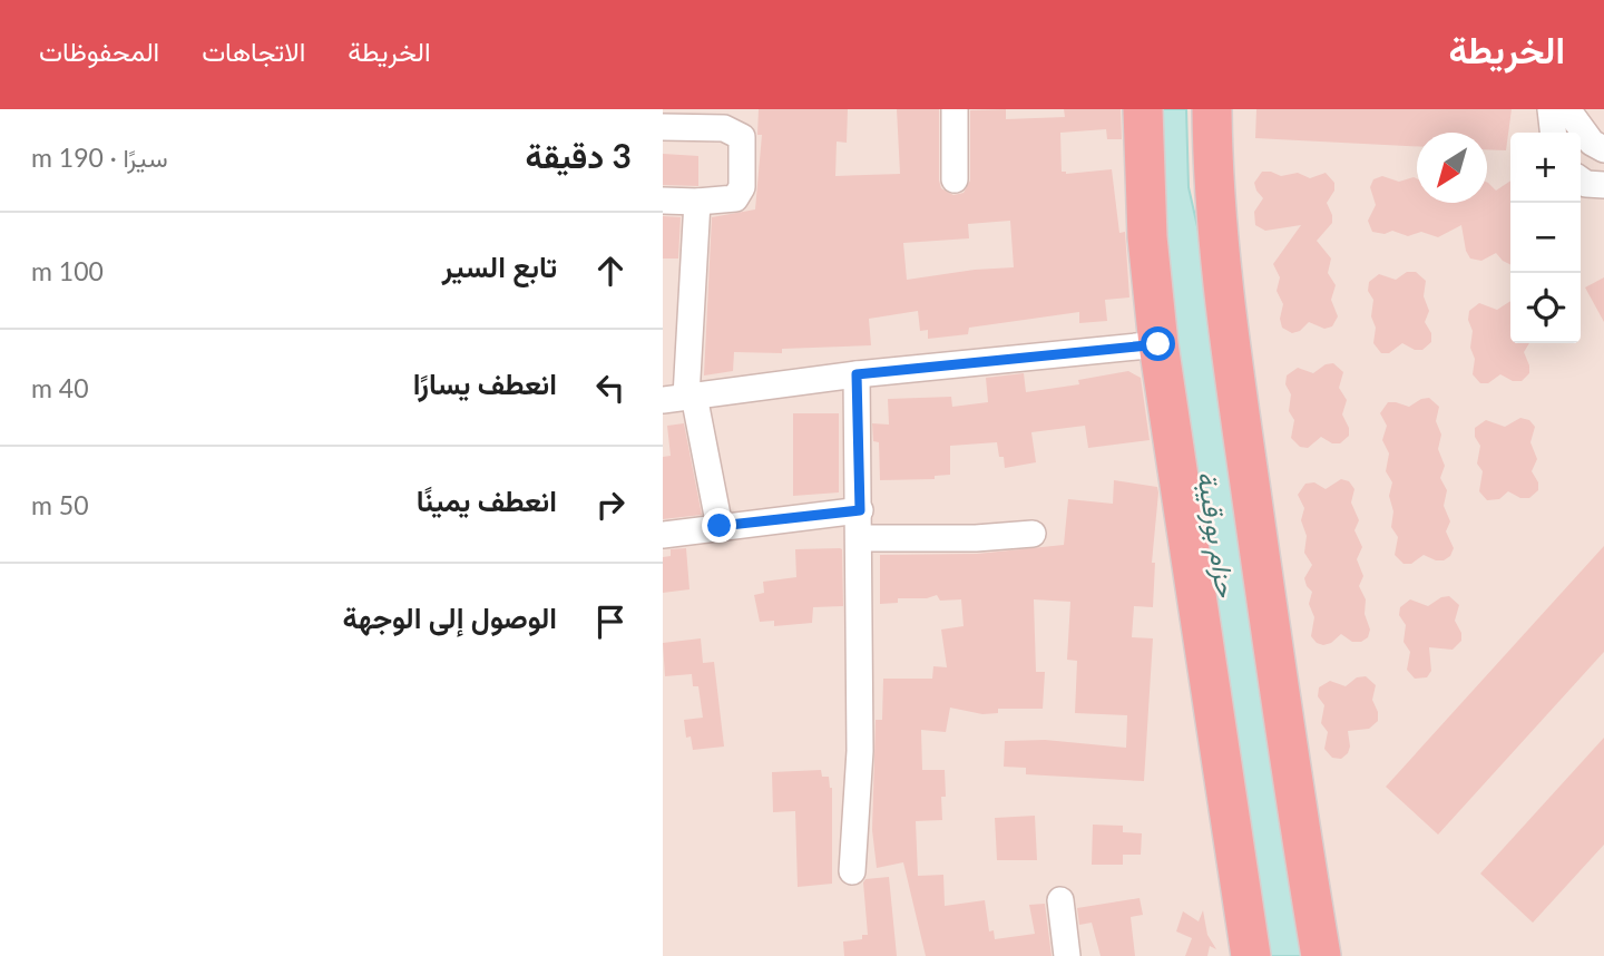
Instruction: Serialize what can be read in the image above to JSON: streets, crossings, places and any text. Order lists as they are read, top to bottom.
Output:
{
  "water": ["حزام بورقيبة"],
  "north": "bottom left",
  "page": {
    "header": "الخريطة",
    "nav": ["الخريطة", "الاتجاهات", "المحفوظات"],
    "heading": ["3 دقيقة", "سيرًا · 190 m"],
    "map_buttons": ["+", "−"],
    "list": [
      ["تابع السير", "100 m"],
      ["انعطف يسارًا", "40 m"],
      ["انعطف يمينًا", "50 m"],
      "الوصول إلى الوجهة"
    ]
  }
}
